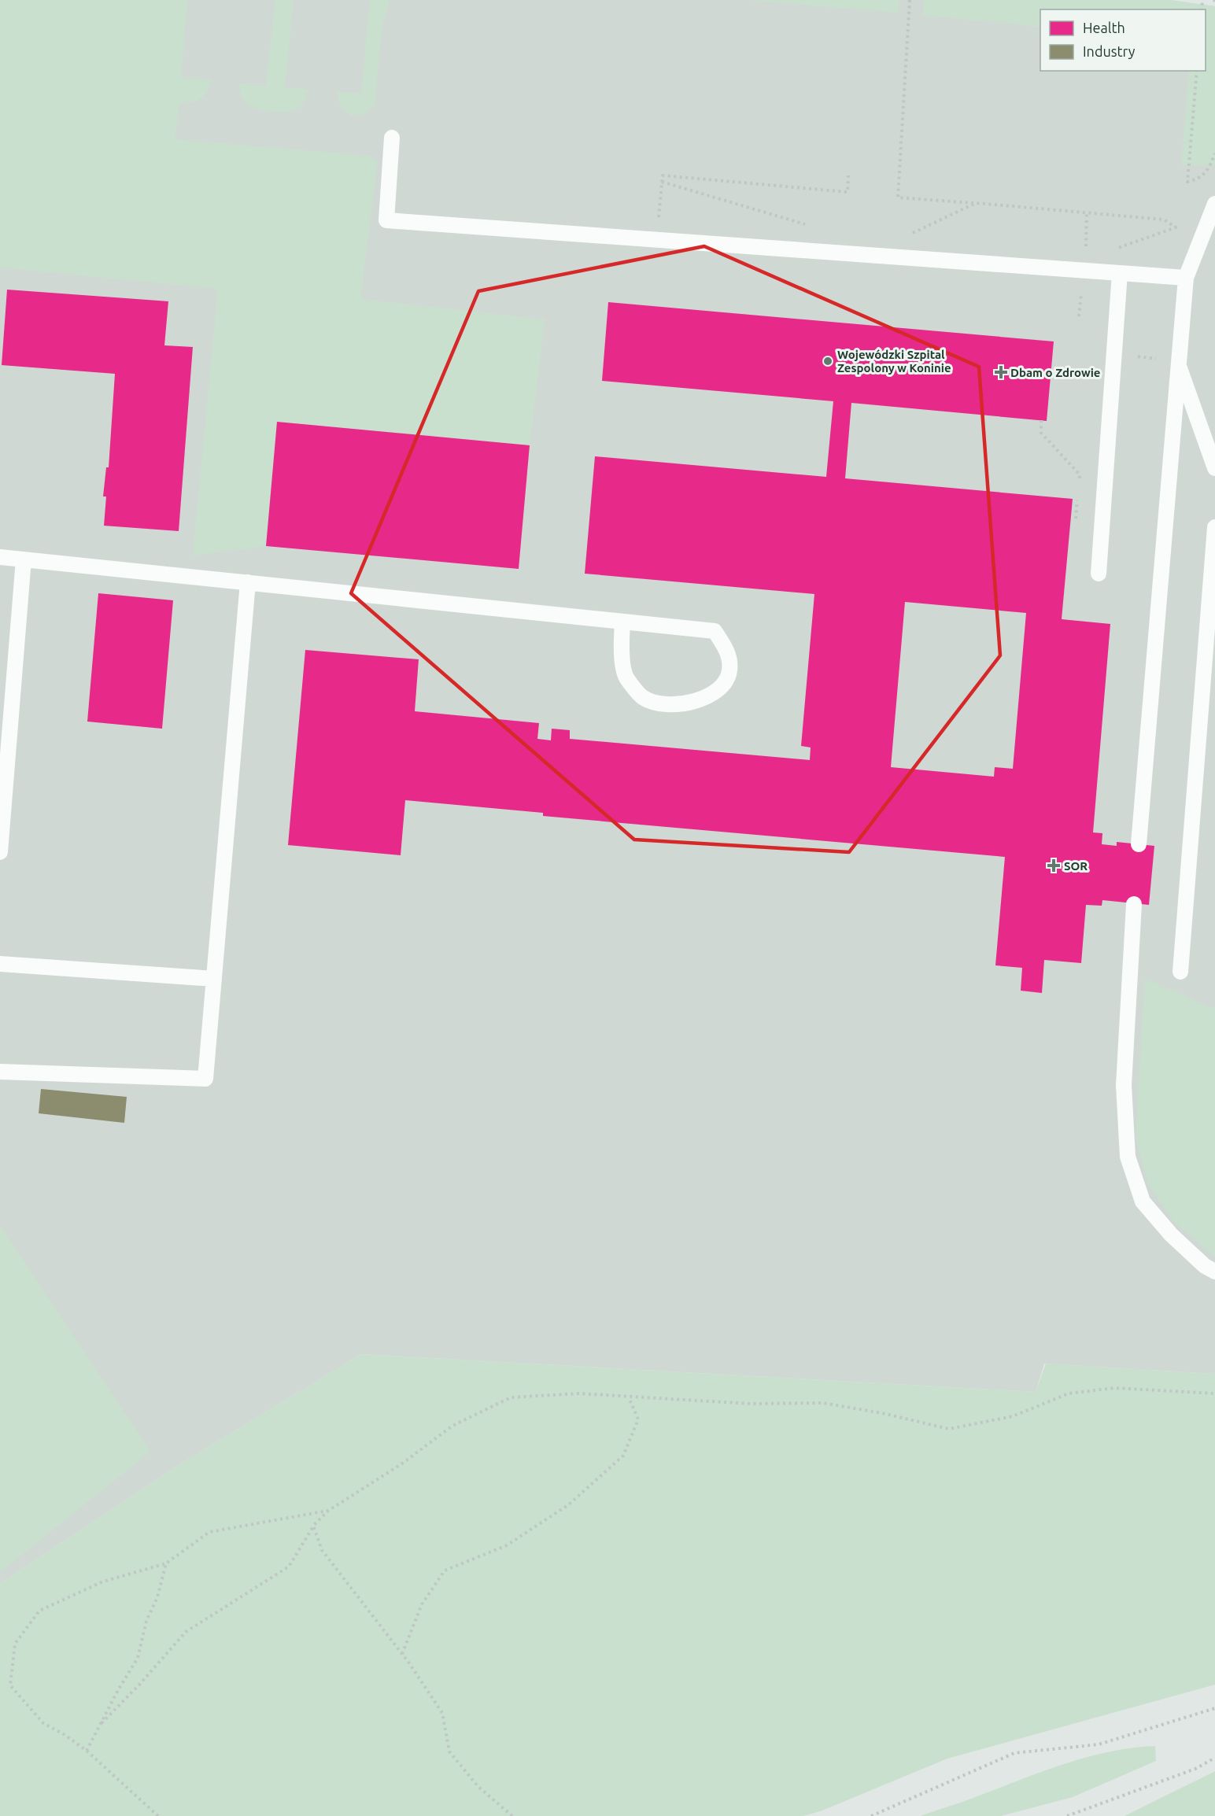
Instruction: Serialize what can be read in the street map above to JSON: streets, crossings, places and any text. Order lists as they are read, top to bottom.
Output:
{
  "places": {
    "other": ["Wojewódzki Szpital Zespolony w Koninie"],
    "health": ["Dbam o Zdrowie", "SOR"]
  },
  "legend": ["Health", "Industry"]
}
